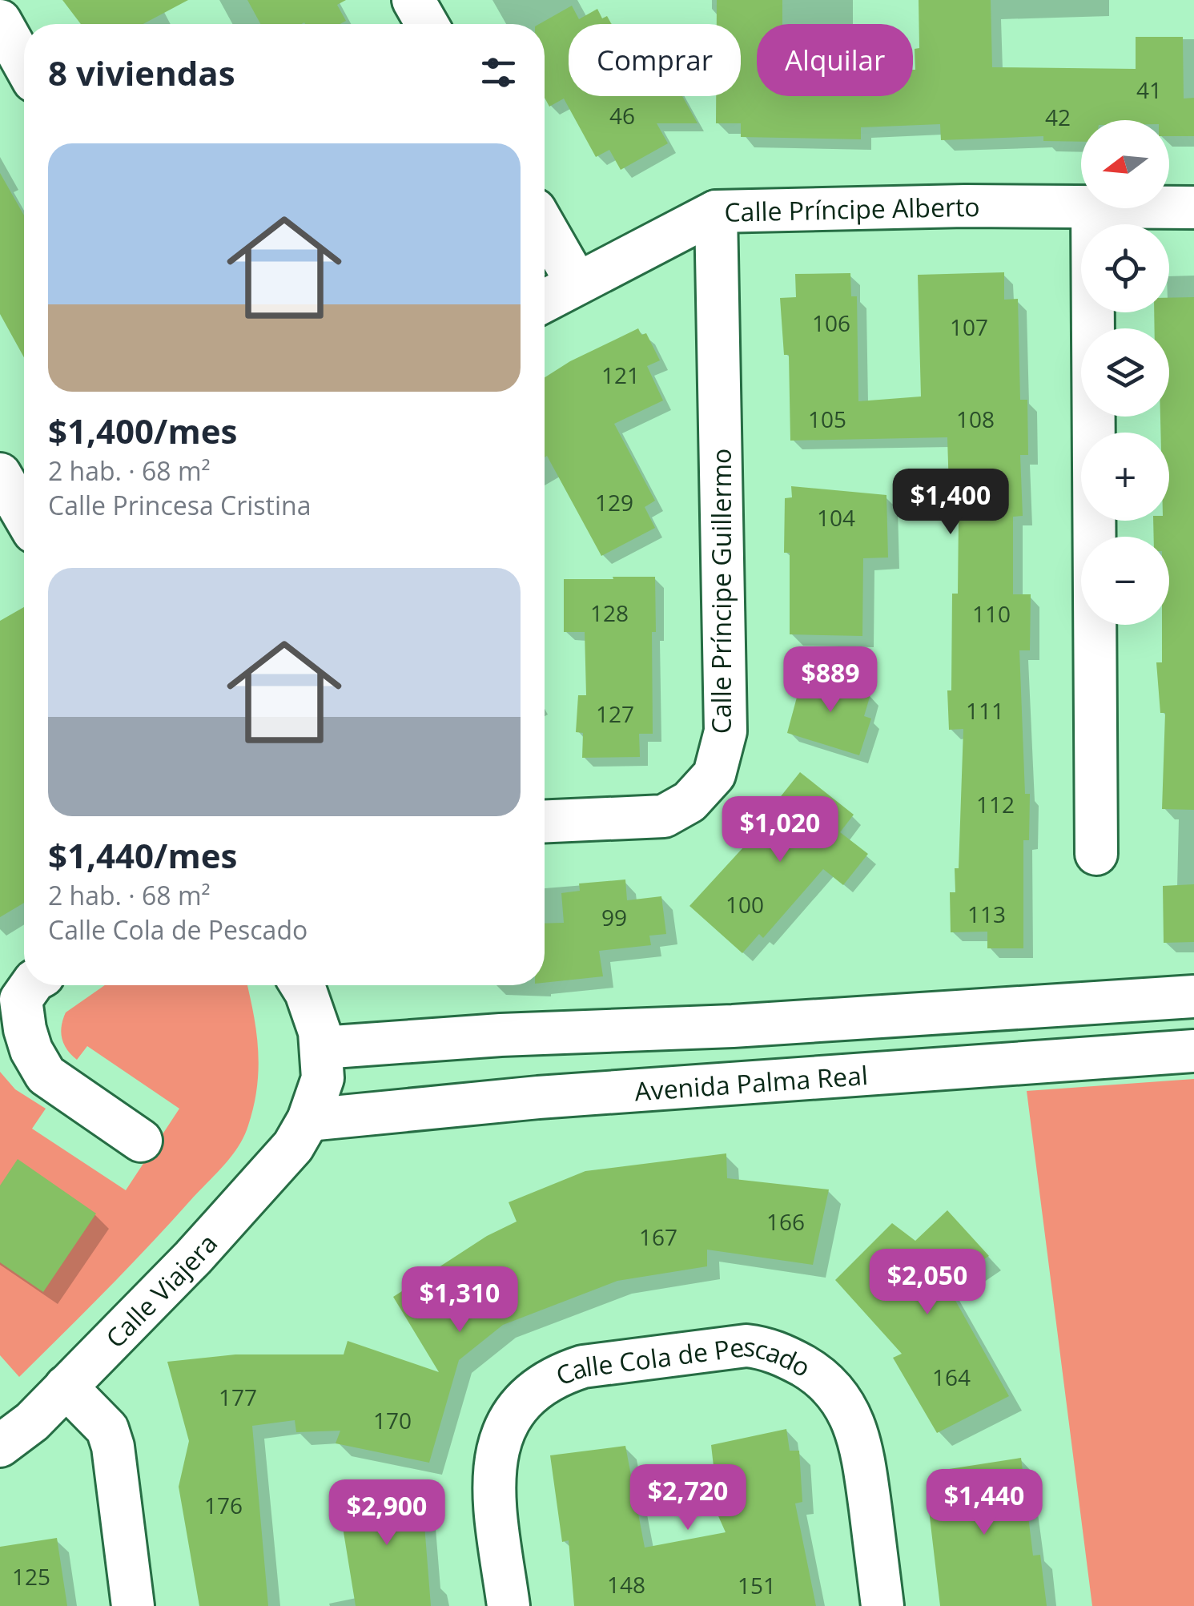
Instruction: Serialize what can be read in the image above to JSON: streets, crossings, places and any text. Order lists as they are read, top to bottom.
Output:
{
  "streets": {
    "street": [
      "Calle Príncipe Alberto",
      "Calle Príncipe Guillermo",
      "Avenida Palma Real",
      "Calle Viajera",
      "Calle Cola de Pescado"
    ]
  },
  "crossings": [
    ["Calle Príncipe Alberto", "Calle Príncipe Guillermo"],
    ["Avenida Palma Real", "Calle Viajera"]
  ],
  "house_numbers": [
    "41",
    "46",
    "42",
    "106",
    "107",
    "121",
    "105",
    "108",
    "129",
    "104",
    "128",
    "110",
    "111",
    "127",
    "112",
    "100",
    "113",
    "99",
    "166",
    "167",
    "164",
    "177",
    "170",
    "176",
    "125",
    "148",
    "151"
  ],
  "north": "left",
  "page": {
    "chip": ["Comprar", "Alquilar"],
    "heading": "8 viviendas",
    "map_buttons": ["+", "−"],
    "list": [
      {
        "name": "$1,400/mes",
        "note": "2 hab. · 68 m² · Calle Princesa Cristina"
      },
      {
        "name": "$1,440/mes",
        "note": "2 hab. · 68 m² · Calle Cola de Pescado"
      }
    ],
    "price": [
      "$1,400",
      "$889",
      "$1,020",
      "$2,050",
      "$1,310",
      "$2,720",
      "$1,440",
      "$2,900"
    ]
  }
}
